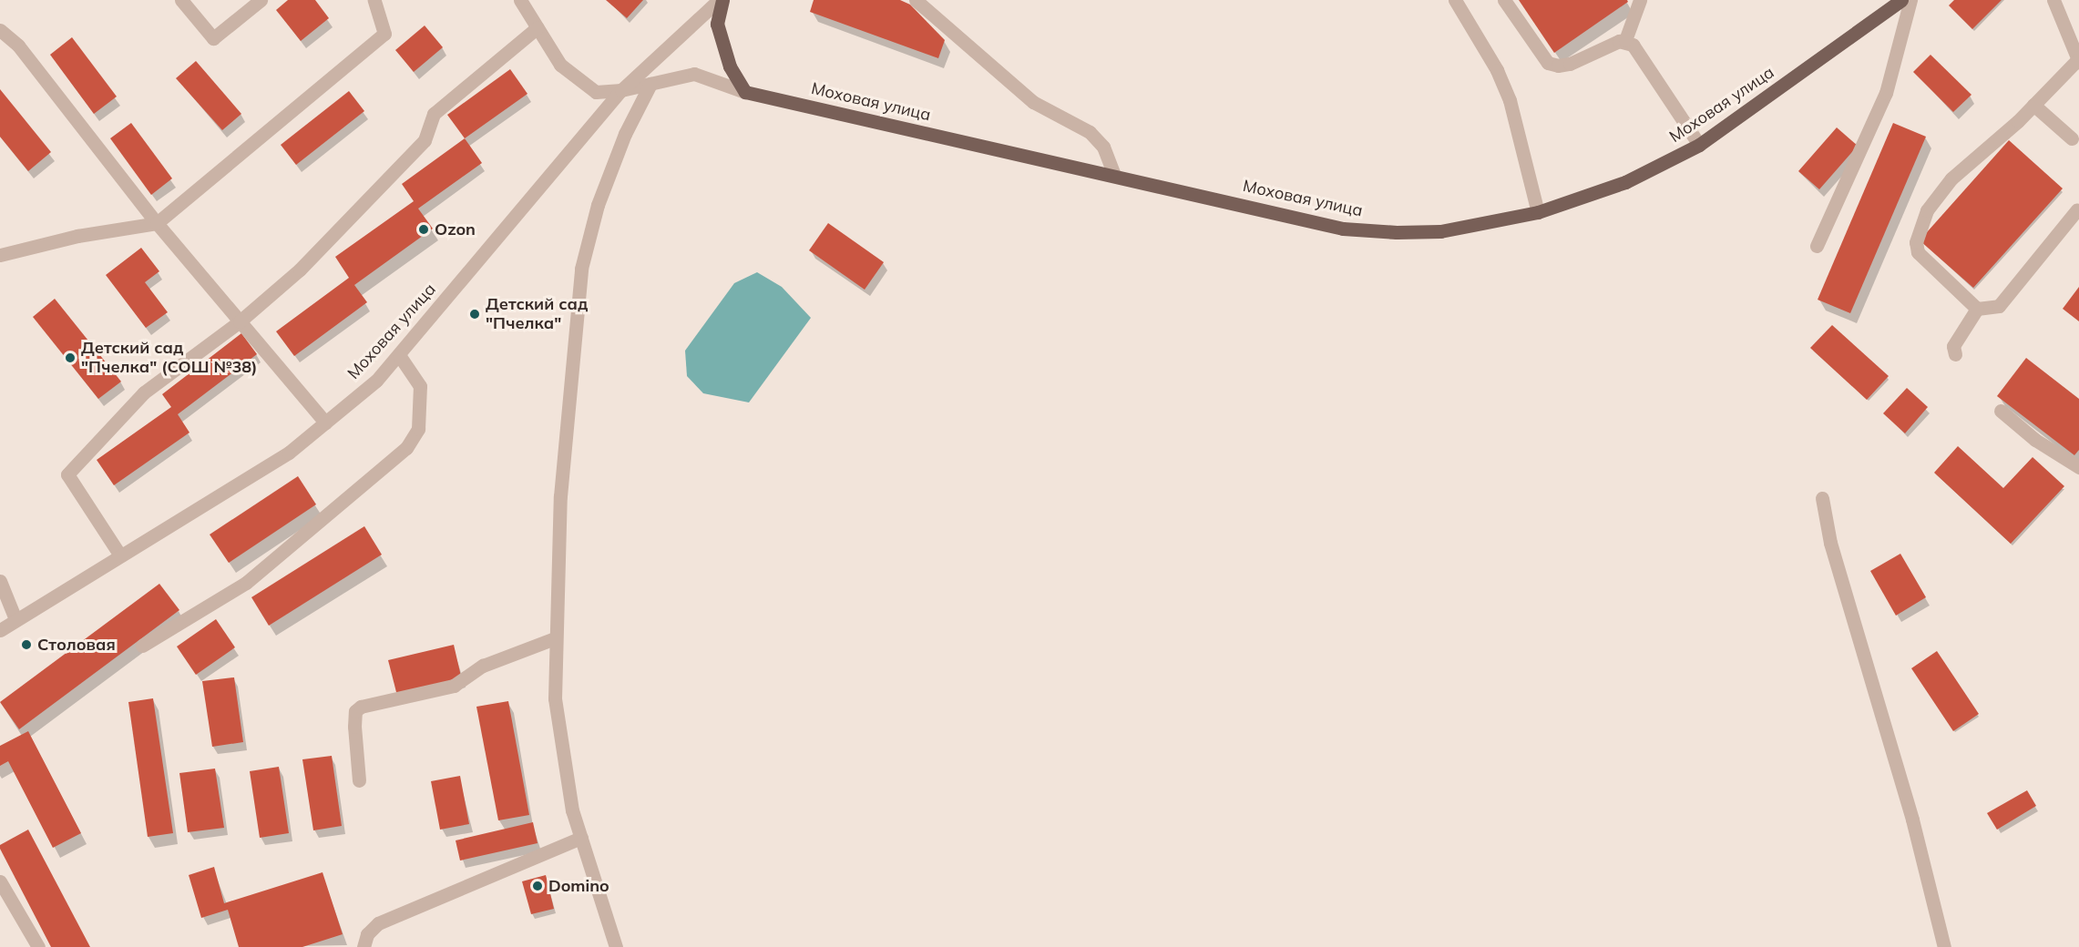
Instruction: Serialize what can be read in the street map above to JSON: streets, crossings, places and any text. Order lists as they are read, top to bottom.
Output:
{
  "streets": {
    "main road": ["Моховая улица"]
  },
  "places": [
    "Ozon",
    "Детский сад \"Пчелка\"",
    "Детский сад \"Пчелка\" (СОШ №38)",
    "Столовая",
    "Domino"
  ]
}
